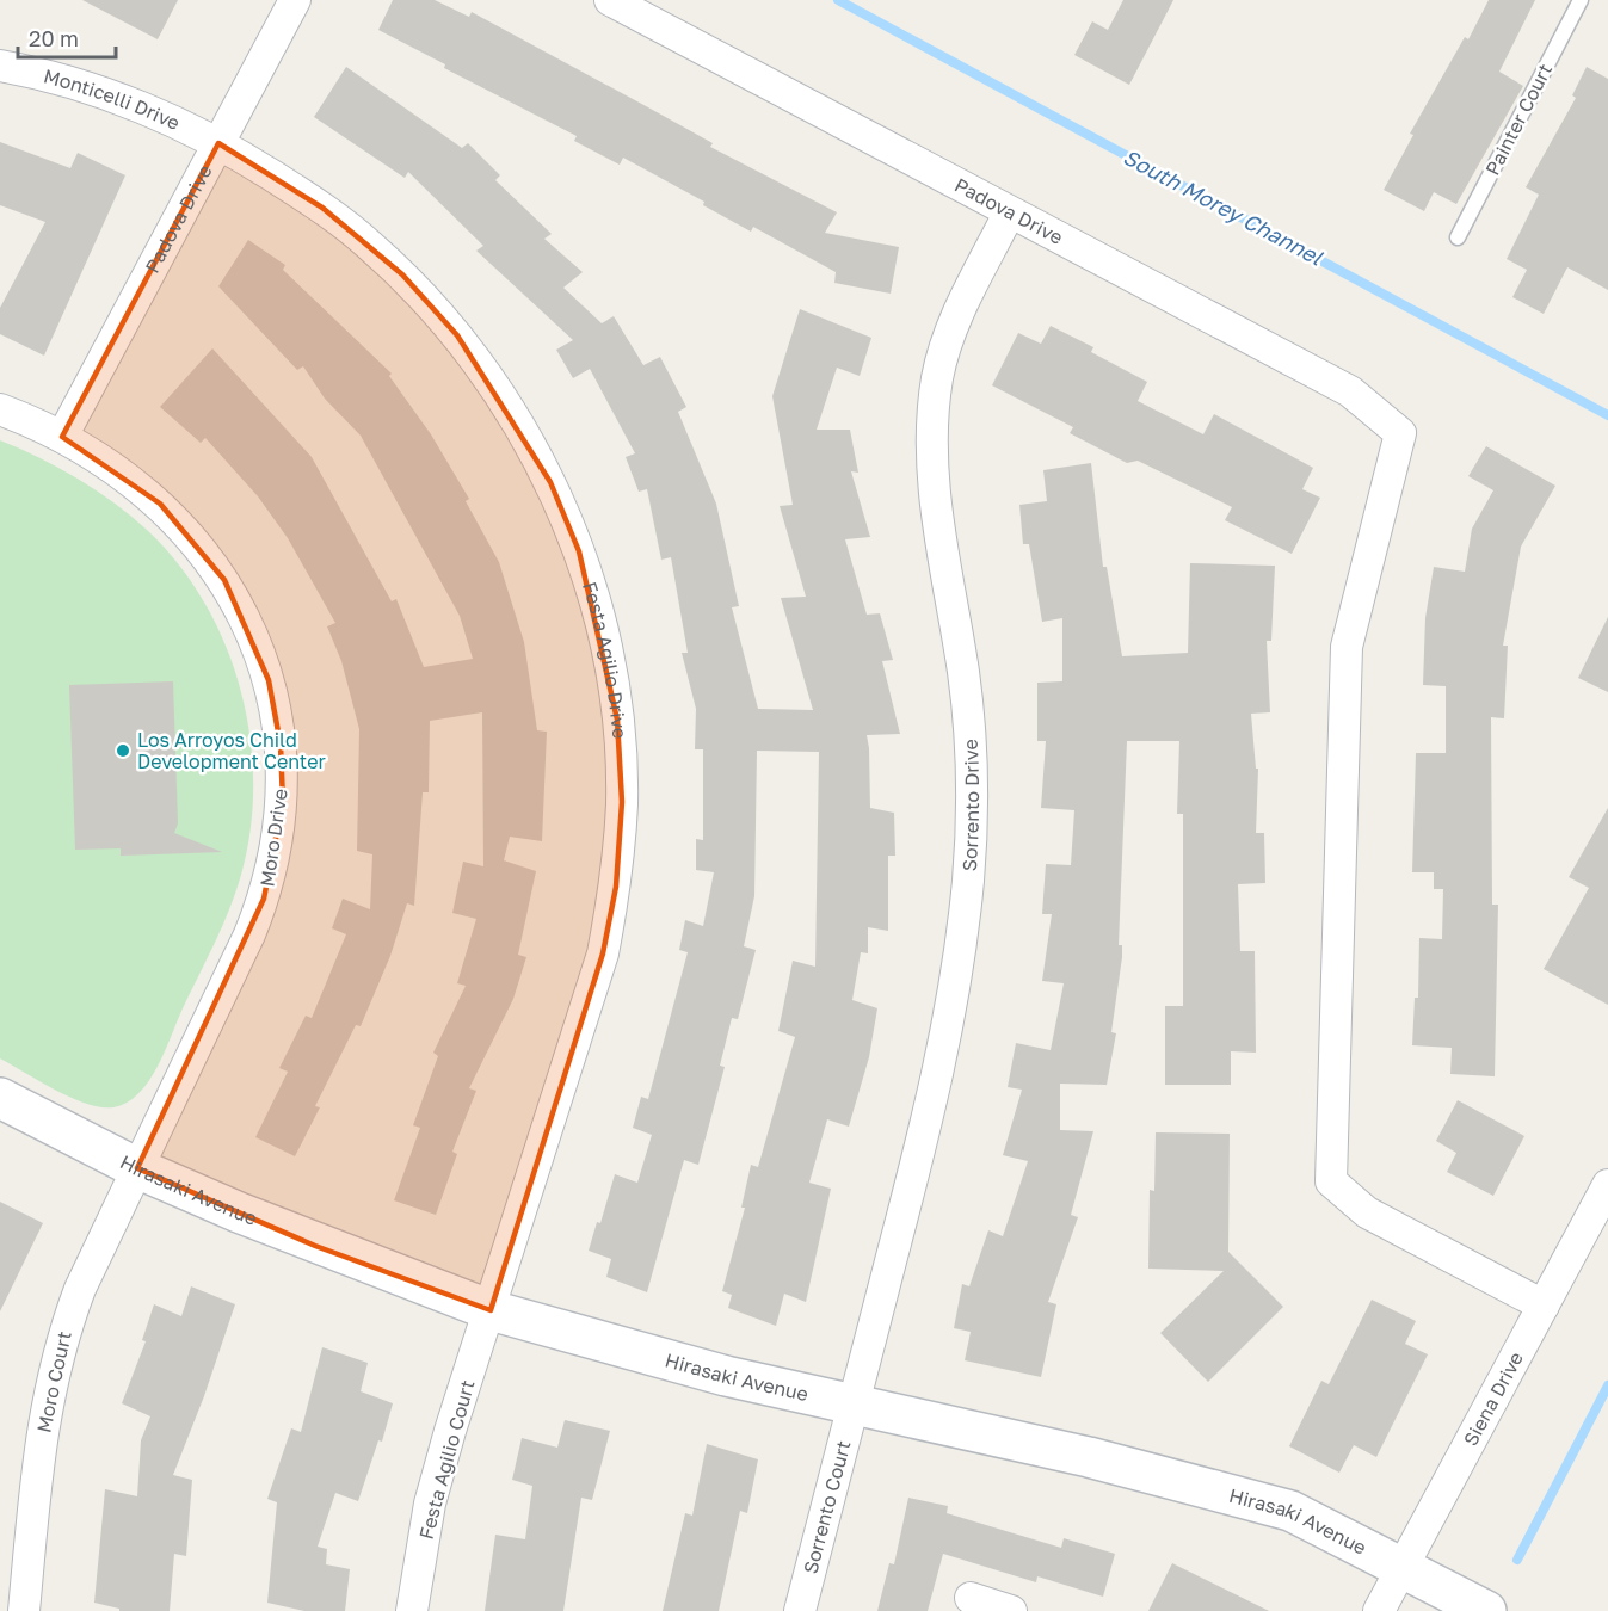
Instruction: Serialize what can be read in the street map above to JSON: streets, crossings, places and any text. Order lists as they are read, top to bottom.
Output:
{
  "streets": {
    "street": [
      "Monticelli Drive",
      "Padova Drive",
      "Festa Agilio Drive",
      "Sorrento Drive",
      "Moro Drive",
      "Hirasaki Avenue",
      "Moro Court",
      "Siena Drive",
      "Festa Agilio Court",
      "Sorrento Court"
    ],
    "lane": ["Painter Court"]
  },
  "crossings": [
    ["Monticelli Drive", "Padova Drive"],
    ["Monticelli Drive", "Festa Agilio Drive"],
    ["Padova Drive", "Festa Agilio Drive"],
    ["Padova Drive", "Sorrento Drive"],
    ["Padova Drive", "Moro Drive"],
    ["Padova Drive", "Siena Drive"],
    ["Festa Agilio Drive", "Hirasaki Avenue"],
    ["Festa Agilio Drive", "Festa Agilio Court"],
    ["Sorrento Drive", "Hirasaki Avenue"],
    ["Sorrento Drive", "Sorrento Court"],
    ["Moro Drive", "Hirasaki Avenue"],
    ["Moro Drive", "Moro Court"],
    ["Hirasaki Avenue", "Moro Court"],
    ["Hirasaki Avenue", "Siena Drive"],
    ["Hirasaki Avenue", "Festa Agilio Court"],
    ["Hirasaki Avenue", "Sorrento Court"]
  ],
  "water": ["South Morey Channel"],
  "places": ["Los Arroyos Child Development Center"],
  "scale_bar": "20 m"
}
